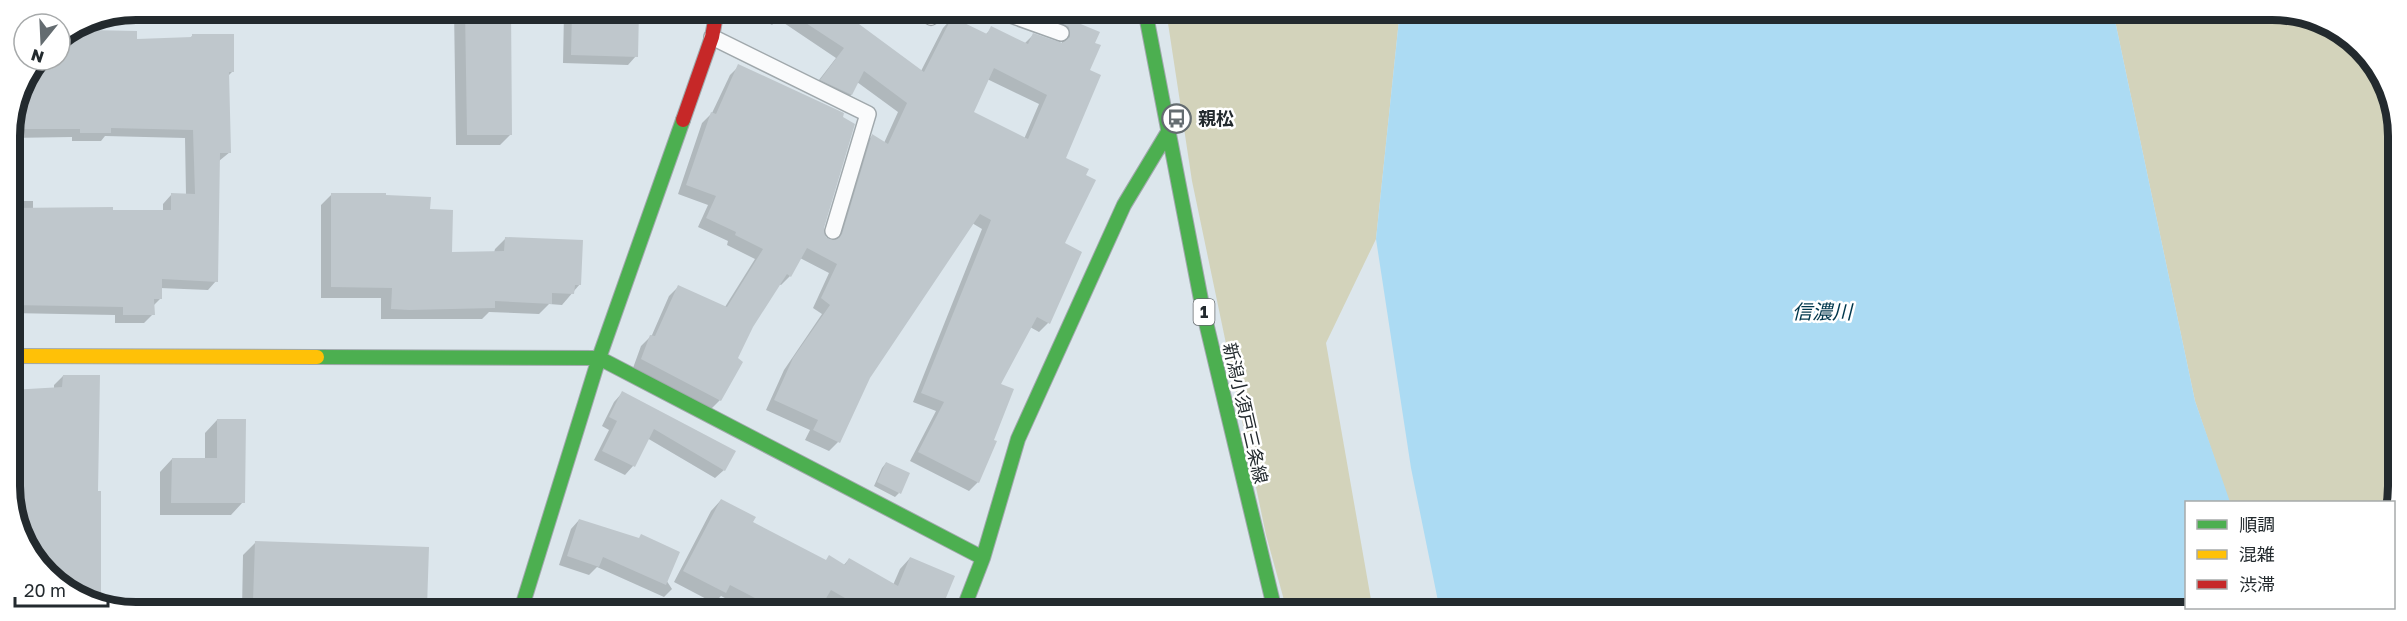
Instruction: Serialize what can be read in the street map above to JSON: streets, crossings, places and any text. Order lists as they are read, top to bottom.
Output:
{
  "streets": {
    "street": ["1", "新潟小須戸三条線"]
  },
  "water": ["信濃川"],
  "places": {
    "bus stop": ["親松"]
  },
  "legend": ["順調", "混雑", "渋滞"],
  "scale_bar": "20 m",
  "north": "bottom"
}
